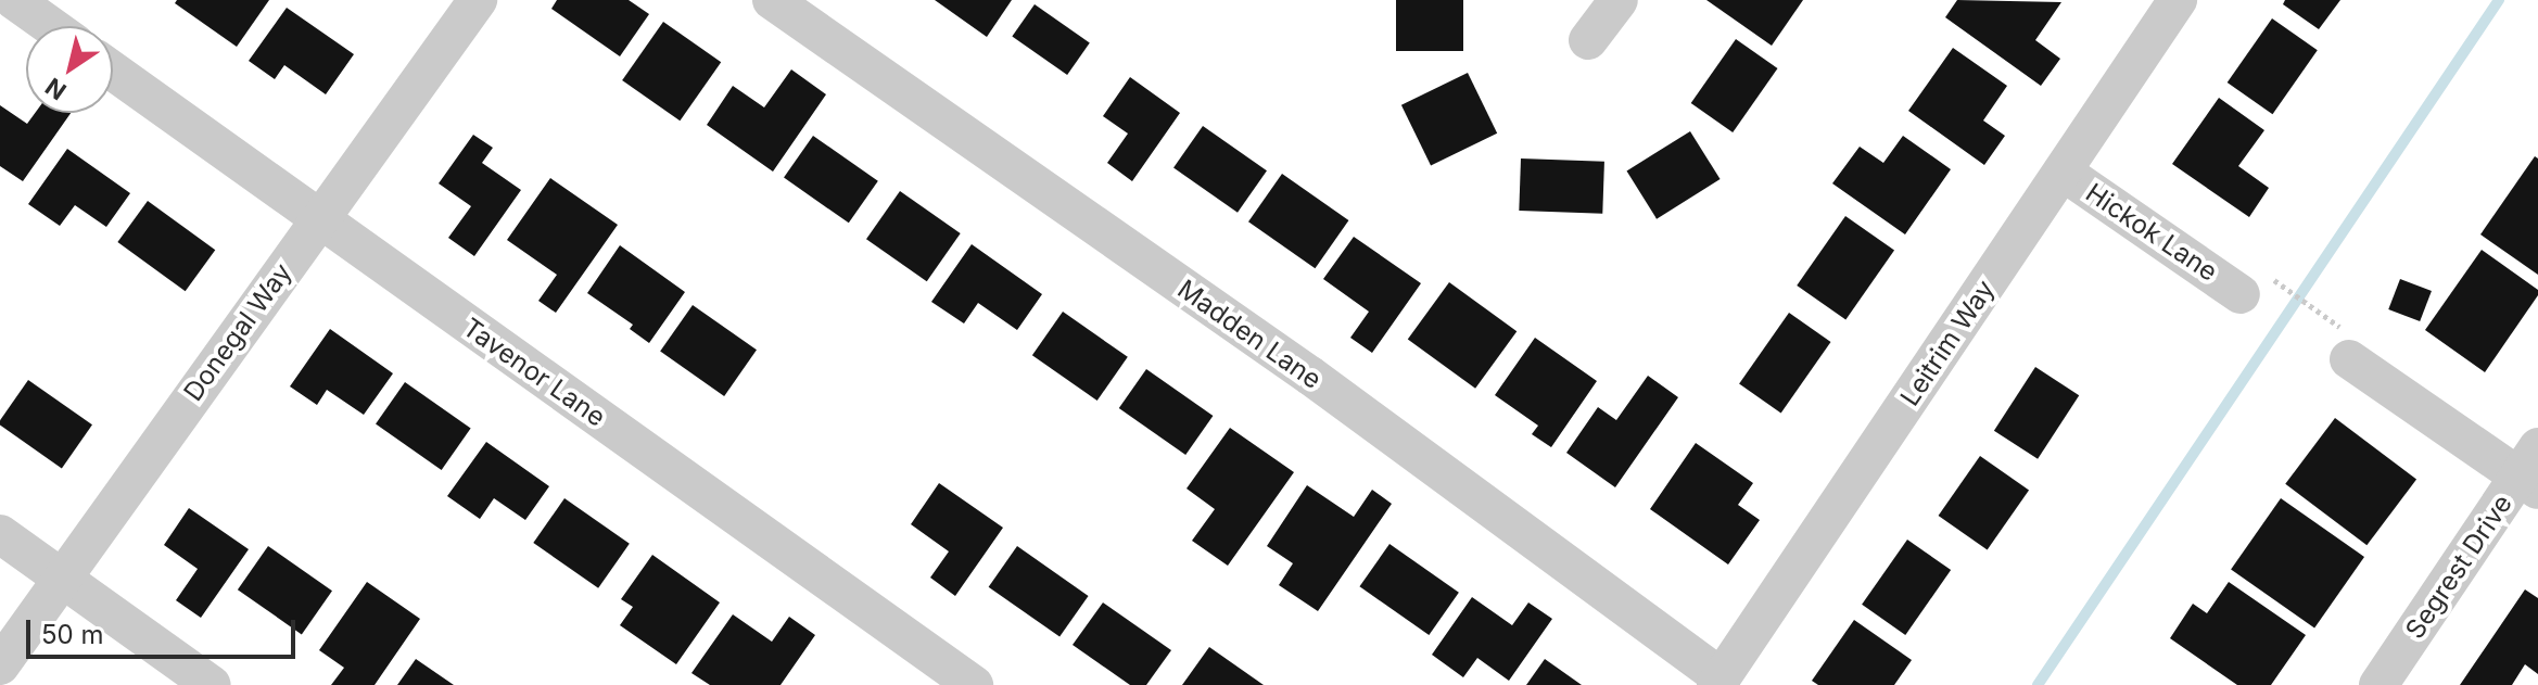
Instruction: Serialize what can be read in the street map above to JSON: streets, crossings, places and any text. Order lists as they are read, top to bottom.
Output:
{
  "streets": {
    "street": [
      "Hickok Lane",
      "Donegal Way",
      "Madden Lane",
      "Leitrim Way",
      "Tavenor Lane",
      "Segrest Drive"
    ]
  },
  "crossings": [
    ["Hickok Lane", "Leitrim Way"],
    ["Donegal Way", "Tavenor Lane"],
    ["Madden Lane", "Leitrim Way"]
  ],
  "scale_bar": "50 m",
  "north": "bottom left"
}
